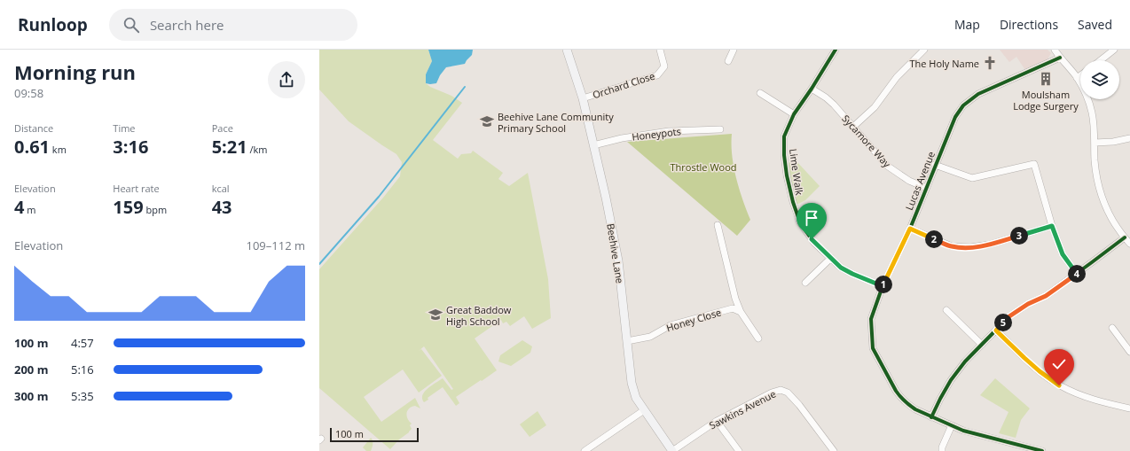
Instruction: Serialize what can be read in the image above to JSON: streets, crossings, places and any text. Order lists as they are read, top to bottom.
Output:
{
  "streets": {
    "main road": ["Beehive Lane"],
    "street": [
      "Orchard Close",
      "Honeypots",
      "Sycamore Way",
      "Lime Walk",
      "Lucas Avenue",
      "Honey Close",
      "Sawkins Avenue"
    ]
  },
  "crossings": [
    ["Orchard Close", "Beehive Lane"],
    ["Honeypots", "Beehive Lane"],
    ["Sycamore Way", "Lime Walk"],
    ["Sycamore Way", "Lucas Avenue"],
    ["Lime Walk", "Lucas Avenue"],
    ["Beehive Lane", "Honey Close"],
    ["Beehive Lane", "Sawkins Avenue"]
  ],
  "parks": ["Throstle Wood"],
  "places": {
    "church": ["The Holy Name"],
    "building": ["Moulsham Lodge Surgery"],
    "school or university": ["Beehive Lane Community Primary School", "Great Baddow High School"]
  },
  "scale_bar": "100 m",
  "page": {
    "header": "Runloop",
    "search": "Search here",
    "nav": ["Map", "Directions", "Saved"],
    "heading": ["Morning run", "09:58"],
    "stats": [
      ["Distance", "0.61 km"],
      ["Time", "3:16"],
      ["Pace", "5:21 /km"],
      ["Elevation", "4 m"],
      ["Heart rate", "159 bpm"],
      ["kcal", "43"]
    ],
    "pins": [
      "3",
      "2",
      "4",
      "1",
      "5"
    ],
    "chart": ["Elevation", "109–112 m"],
    "list": [
      {
        "name": "100 m",
        "note": "4:57"
      },
      {
        "name": "200 m",
        "note": "5:16"
      },
      {
        "name": "300 m",
        "note": "5:35"
      }
    ],
    "scale": "100 m"
  }
}
